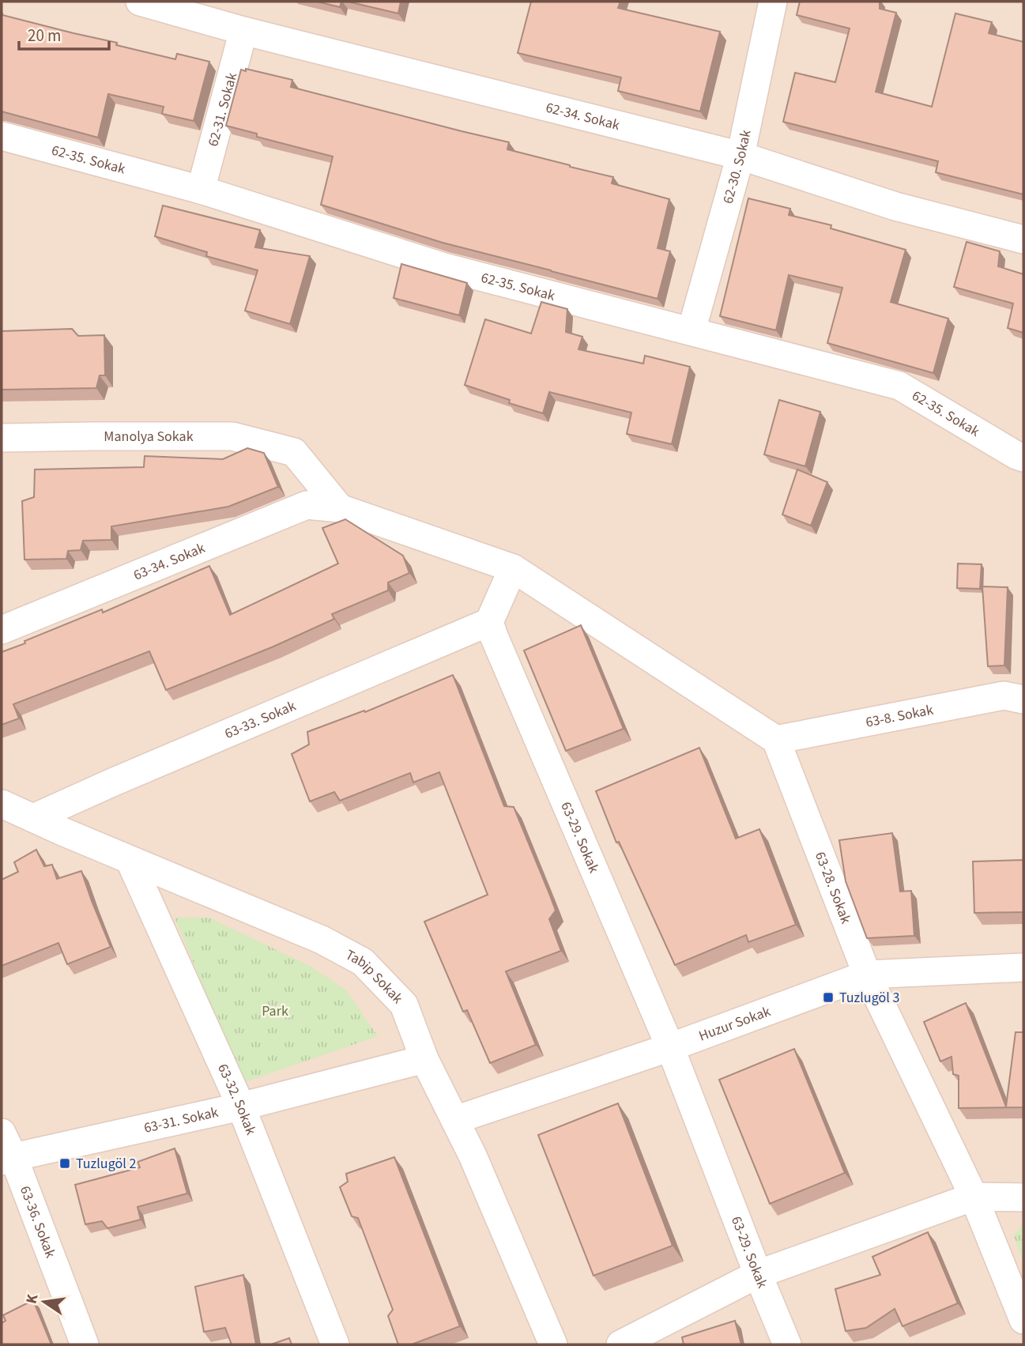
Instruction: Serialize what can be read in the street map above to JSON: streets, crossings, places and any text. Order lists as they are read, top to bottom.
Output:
{
  "streets": {
    "street": [
      "62-31. Sokak",
      "62-34. Sokak",
      "62-35. Sokak",
      "62-30. Sokak",
      "Manolya Sokak",
      "63-34. Sokak",
      "63-8. Sokak",
      "63-33. Sokak",
      "63-29. Sokak",
      "63-28. Sokak",
      "Tabip Sokak",
      "Huzur Sokak",
      "63-32. Sokak",
      "63-31. Sokak",
      "63-36. Sokak"
    ]
  },
  "crossings": [
    ["62-31. Sokak", "62-34. Sokak"],
    ["62-31. Sokak", "62-35. Sokak"],
    ["62-34. Sokak", "62-30. Sokak"],
    ["62-35. Sokak", "62-30. Sokak"],
    ["Manolya Sokak", "63-34. Sokak"],
    ["63-8. Sokak", "63-28. Sokak"],
    ["63-33. Sokak", "63-29. Sokak"],
    ["63-33. Sokak", "Tabip Sokak"],
    ["63-29. Sokak", "Huzur Sokak"],
    ["63-28. Sokak", "Huzur Sokak"],
    ["Tabip Sokak", "Huzur Sokak"],
    ["Tabip Sokak", "63-32. Sokak"],
    ["Tabip Sokak", "63-31. Sokak"],
    ["63-32. Sokak", "63-31. Sokak"],
    ["63-31. Sokak", "63-36. Sokak"]
  ],
  "parks": ["Park"],
  "places": {
    "transit": ["Tuzlugöl 3", "Tuzlugöl 2"]
  },
  "scale_bar": "20 m",
  "north": "left"
}
